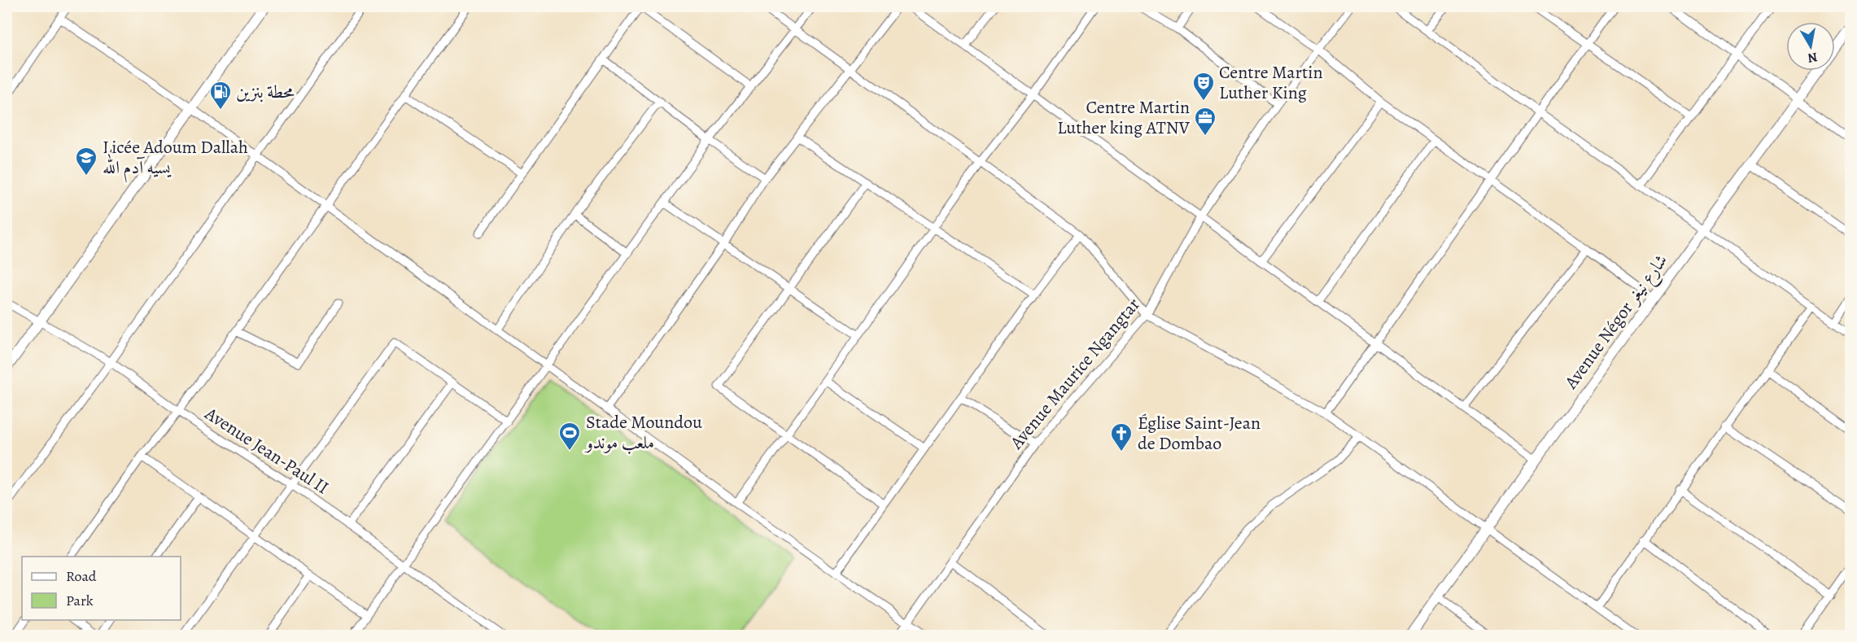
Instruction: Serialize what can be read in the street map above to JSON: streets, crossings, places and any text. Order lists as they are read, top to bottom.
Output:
{
  "streets": {
    "main road": ["Avenue Négor شارع نيغر"],
    "street": ["Avenue Maurice Ngangtar", "Avenue Jean-Paul II"]
  },
  "places": {
    "theatre": ["Centre Martin Luther King"],
    "fuel station": ["محطة بنزين"],
    "office": ["Centre Martin Luther king ATNV"],
    "school or university": ["Licée Adoum Dallah يسيه آدم الله"],
    "sports": ["Stade Moundou ملعب موندو"],
    "church": ["Église Saint-Jean de Dombao"]
  },
  "legend": ["Road", "Park"],
  "north": "bottom"
}
